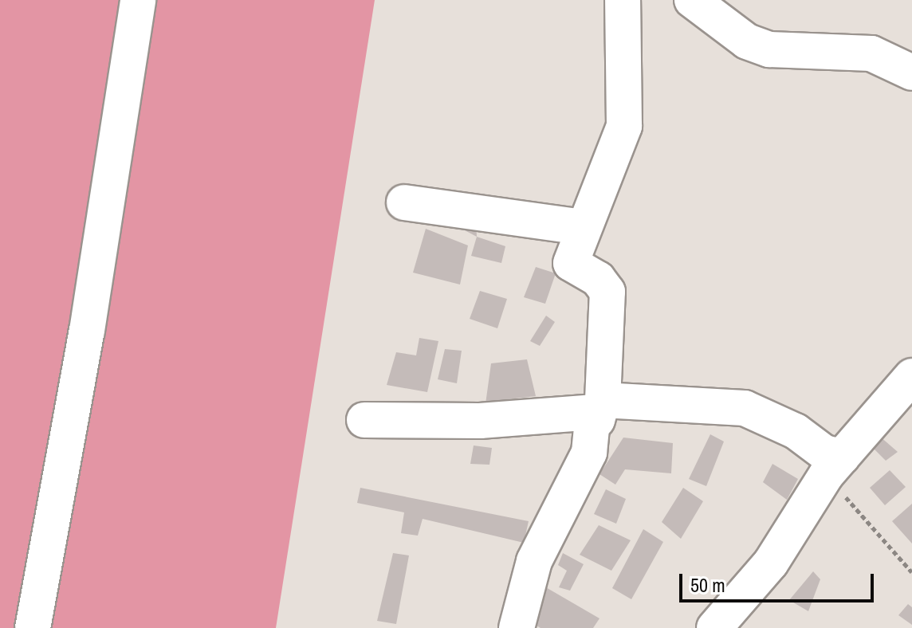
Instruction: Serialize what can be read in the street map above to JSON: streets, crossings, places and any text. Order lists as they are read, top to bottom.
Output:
{
  "scale_bar": "50 m"
}
